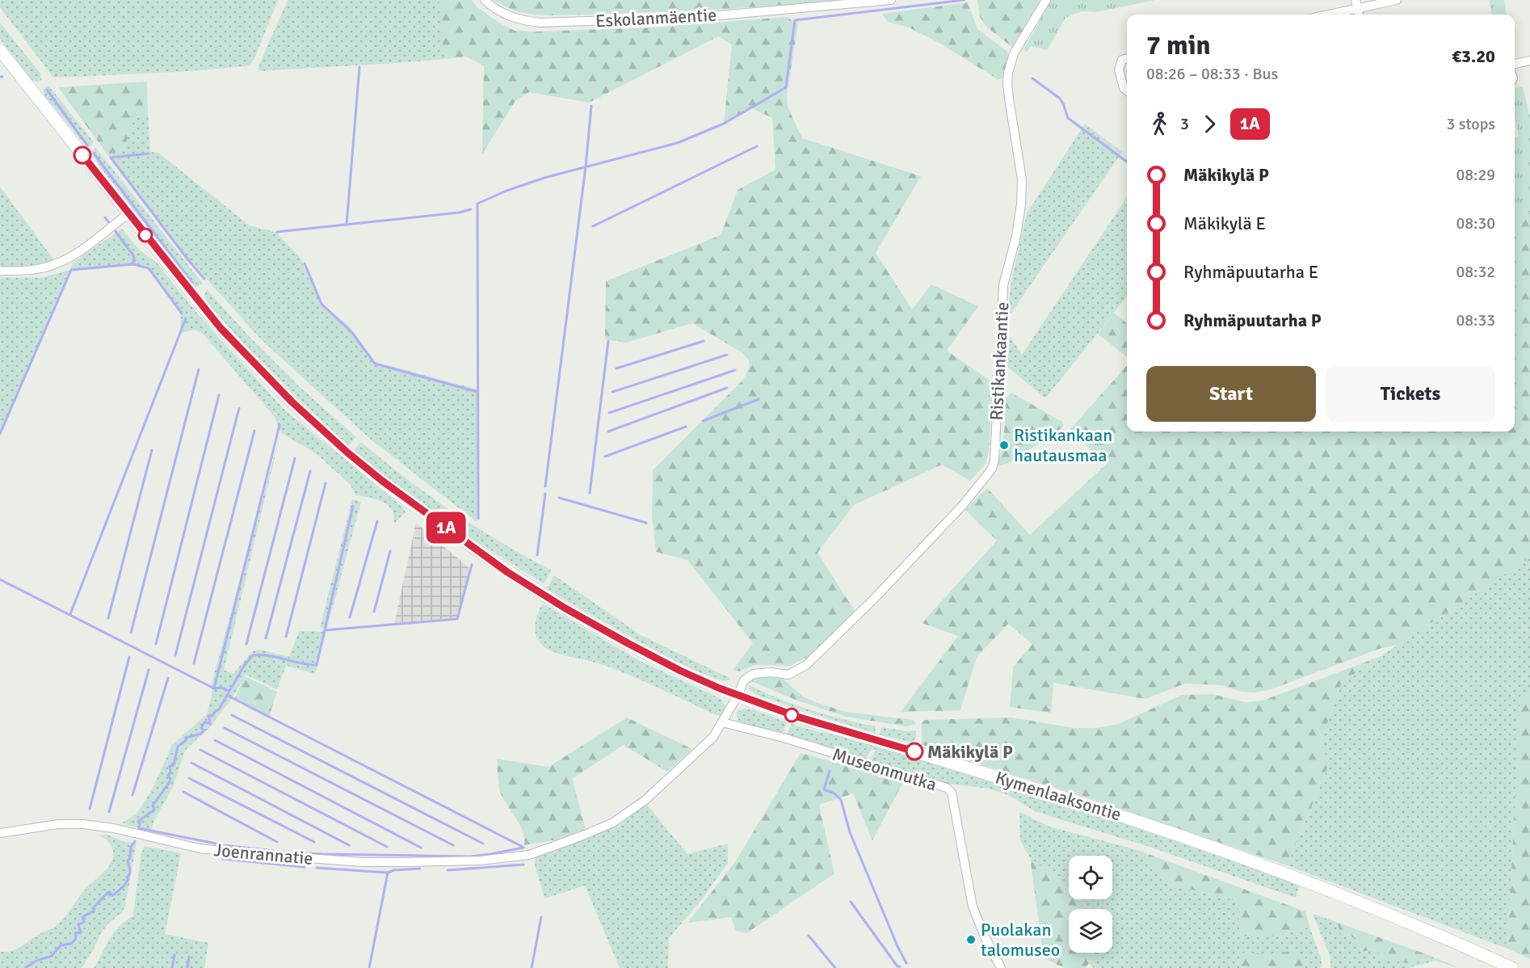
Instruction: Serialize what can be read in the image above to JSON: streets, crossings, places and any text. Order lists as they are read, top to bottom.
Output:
{
  "streets": {
    "main road": ["Kymenlaaksontie"],
    "street": [
      "Eskolanmäentie",
      "Ristikankaantie",
      "Museonmutka",
      "Joenrannatie"
    ]
  },
  "crossings": [
    ["Ristikankaantie", "Kymenlaaksontie"],
    ["Ristikankaantie", "Joenrannatie"],
    ["Museonmutka", "Joenrannatie"],
    ["Kymenlaaksontie", "Joenrannatie"]
  ],
  "places": ["Ristikankaan hautausmaa", "Mäkikylä P", "Puolakan talomuseo"],
  "lines": ["bus line 1A"],
  "page": {
    "on_map": "1A",
    "heading": ["7 min", "08:26 – 08:33 · Bus", "€3.20"],
    "legs": ["3", "1A", "3 stops"],
    "list": [
      {
        "name": "Mäkikylä P",
        "value": "08:29"
      },
      {
        "name": "Mäkikylä E",
        "value": "08:30"
      },
      {
        "name": "Ryhmäpuutarha E",
        "value": "08:32"
      },
      {
        "name": "Ryhmäpuutarha P",
        "value": "08:33"
      }
    ],
    "buttons": ["Start", "Tickets"]
  }
}
